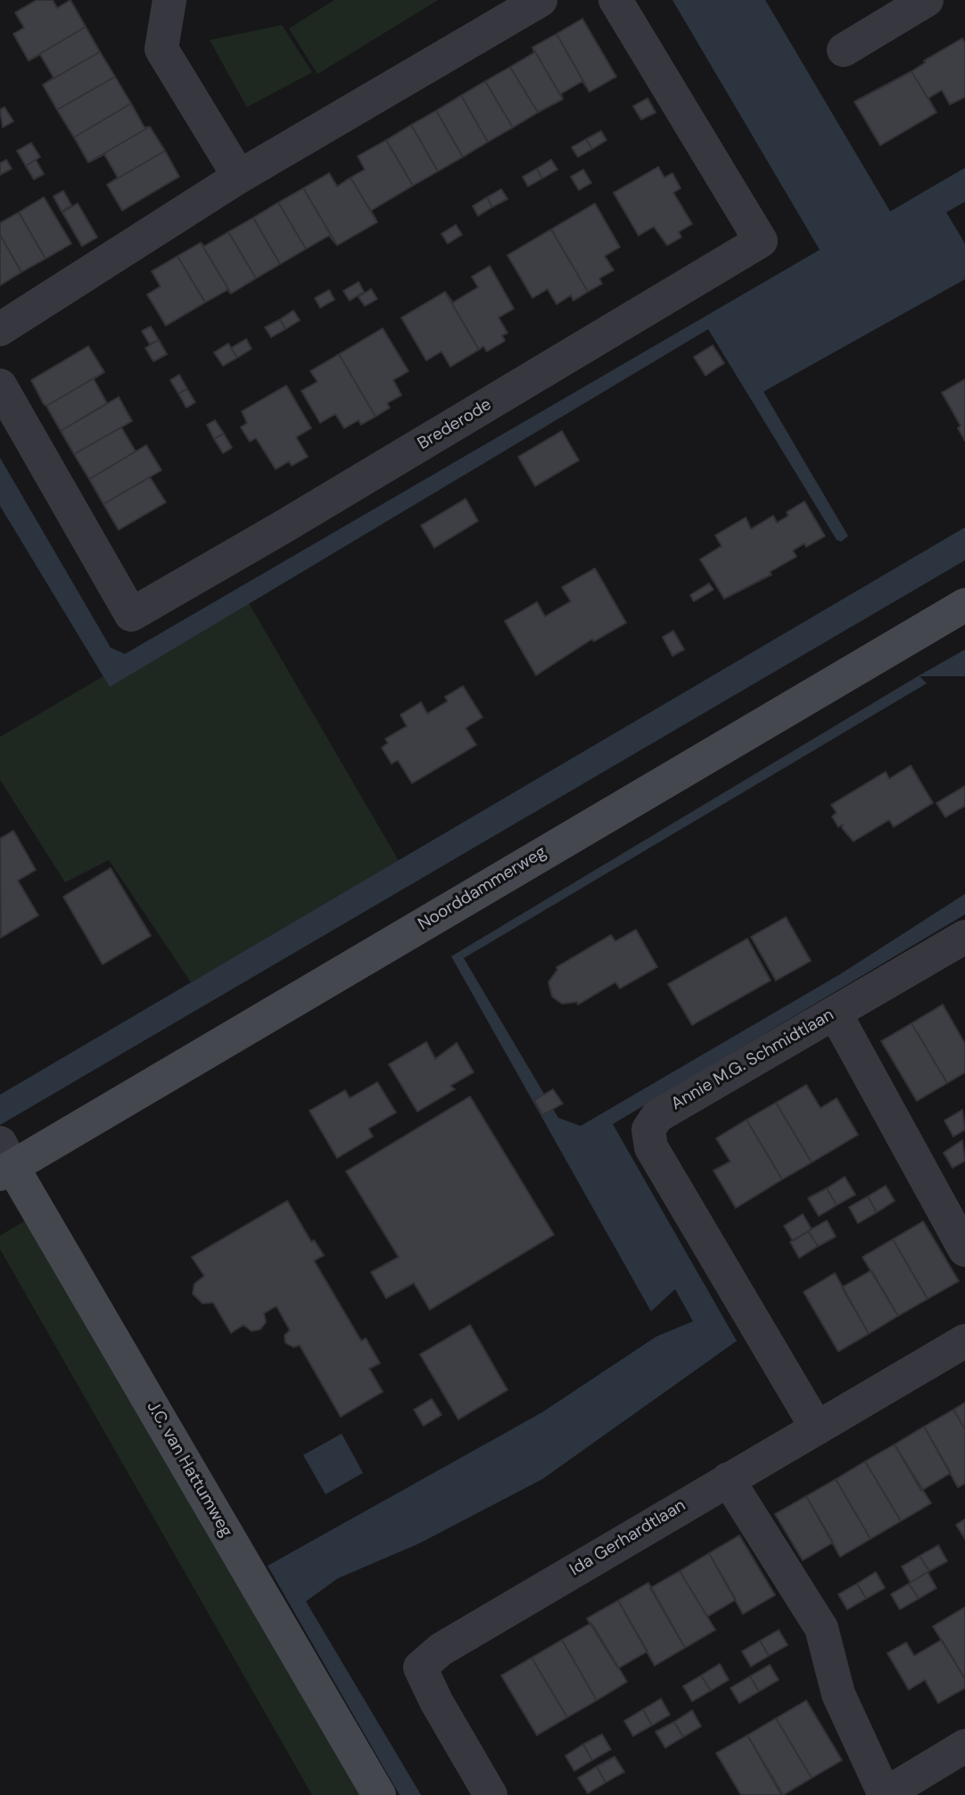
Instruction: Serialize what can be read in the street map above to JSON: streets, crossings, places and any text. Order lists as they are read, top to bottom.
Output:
{
  "streets": {
    "street": [
      "Brederode",
      "Noorddammerweg",
      "Annie M.G. Schmidtlaan",
      "J.C. van Hattumweg",
      "Ida Gerhardtlaan"
    ]
  },
  "crossings": [
    ["Noorddammerweg", "J.C. van Hattumweg"],
    ["Annie M.G. Schmidtlaan", "Ida Gerhardtlaan"]
  ]
}
